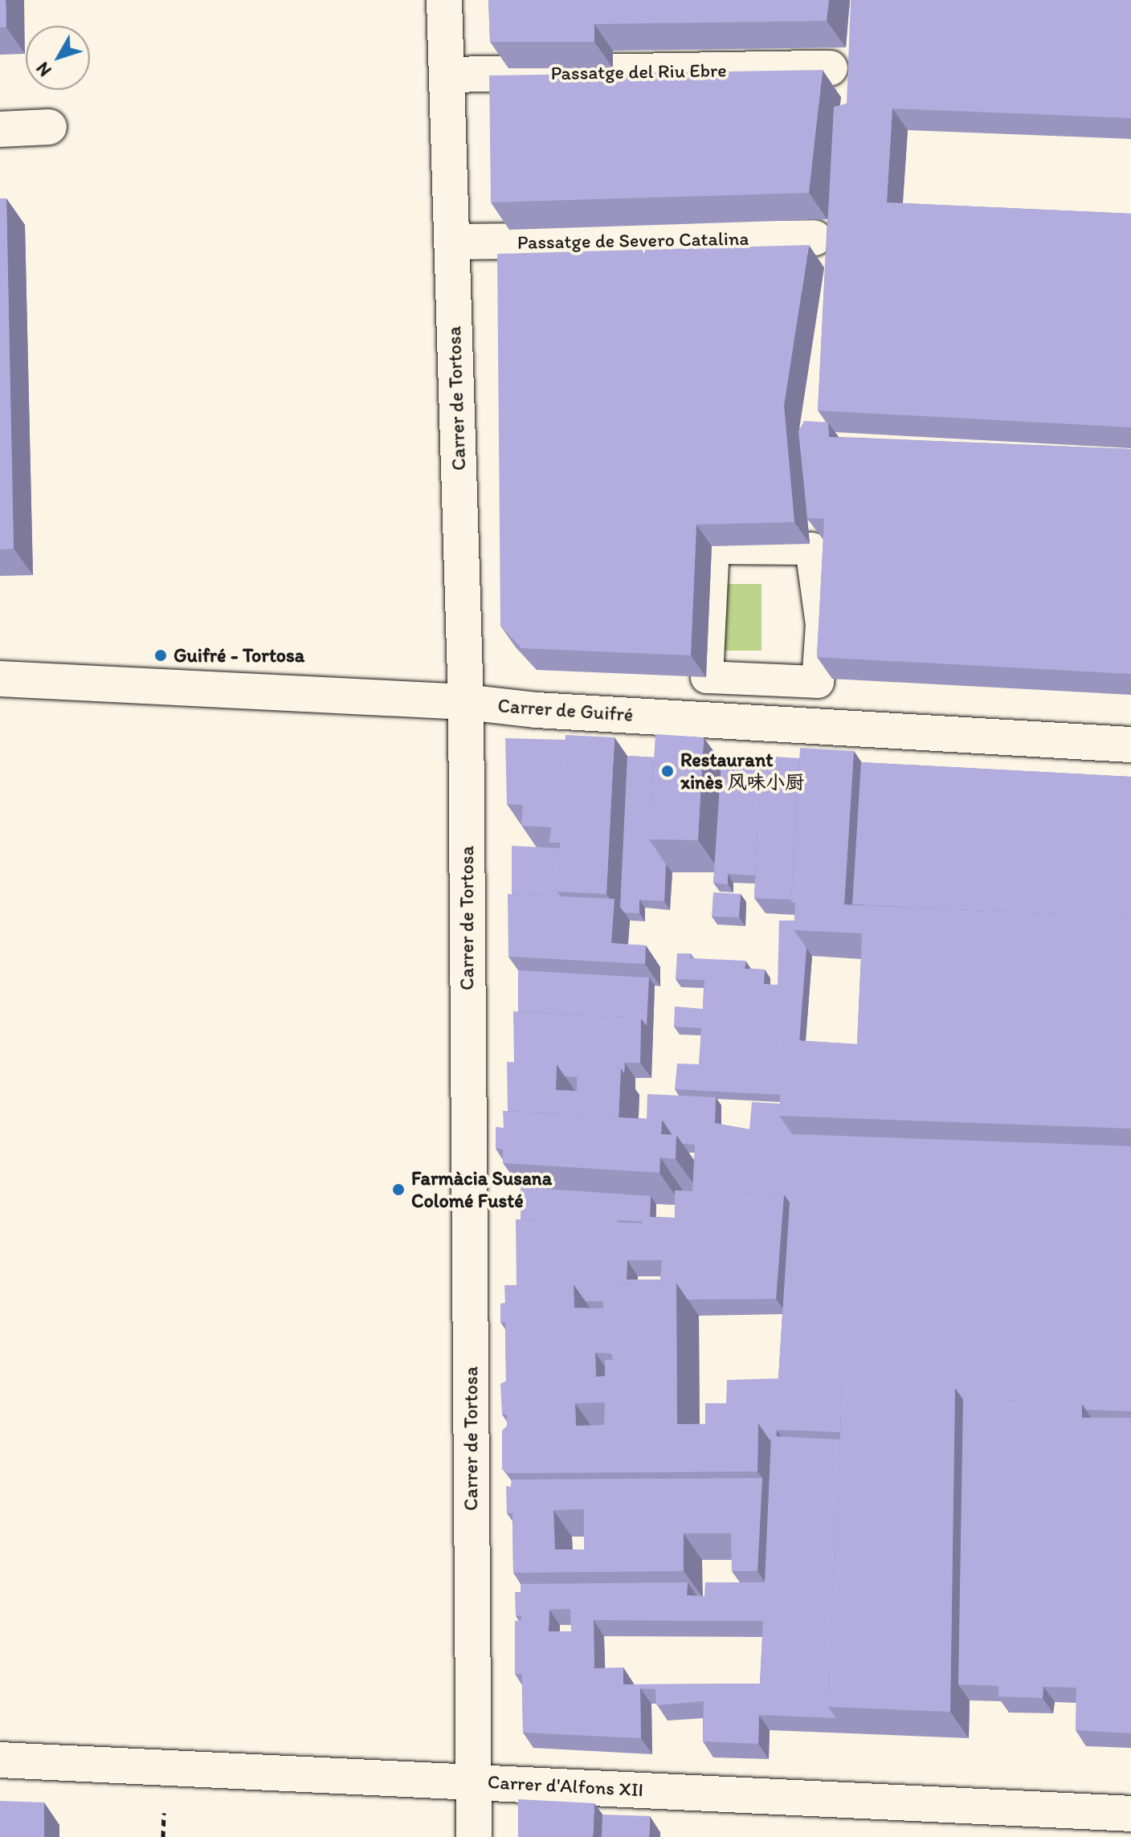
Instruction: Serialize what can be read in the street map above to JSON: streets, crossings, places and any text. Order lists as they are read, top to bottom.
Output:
{
  "streets": {
    "street": [
      "Passatge del Riu Ebre",
      "Passatge de Severo Catalina",
      "Carrer de Tortosa",
      "Carrer de Guifré",
      "Carrer d'Alfons XII"
    ]
  },
  "crossings": [
    ["Passatge del Riu Ebre", "Carrer de Tortosa"],
    ["Passatge de Severo Catalina", "Carrer de Tortosa"],
    ["Carrer de Tortosa", "Carrer de Guifré"],
    ["Carrer de Tortosa", "Carrer d'Alfons XII"]
  ],
  "places": ["Guifré - Tortosa", "Restaurant xinès 风味小厨", "Farmàcia Susana Colomé Fusté"],
  "north": "bottom left"
}
